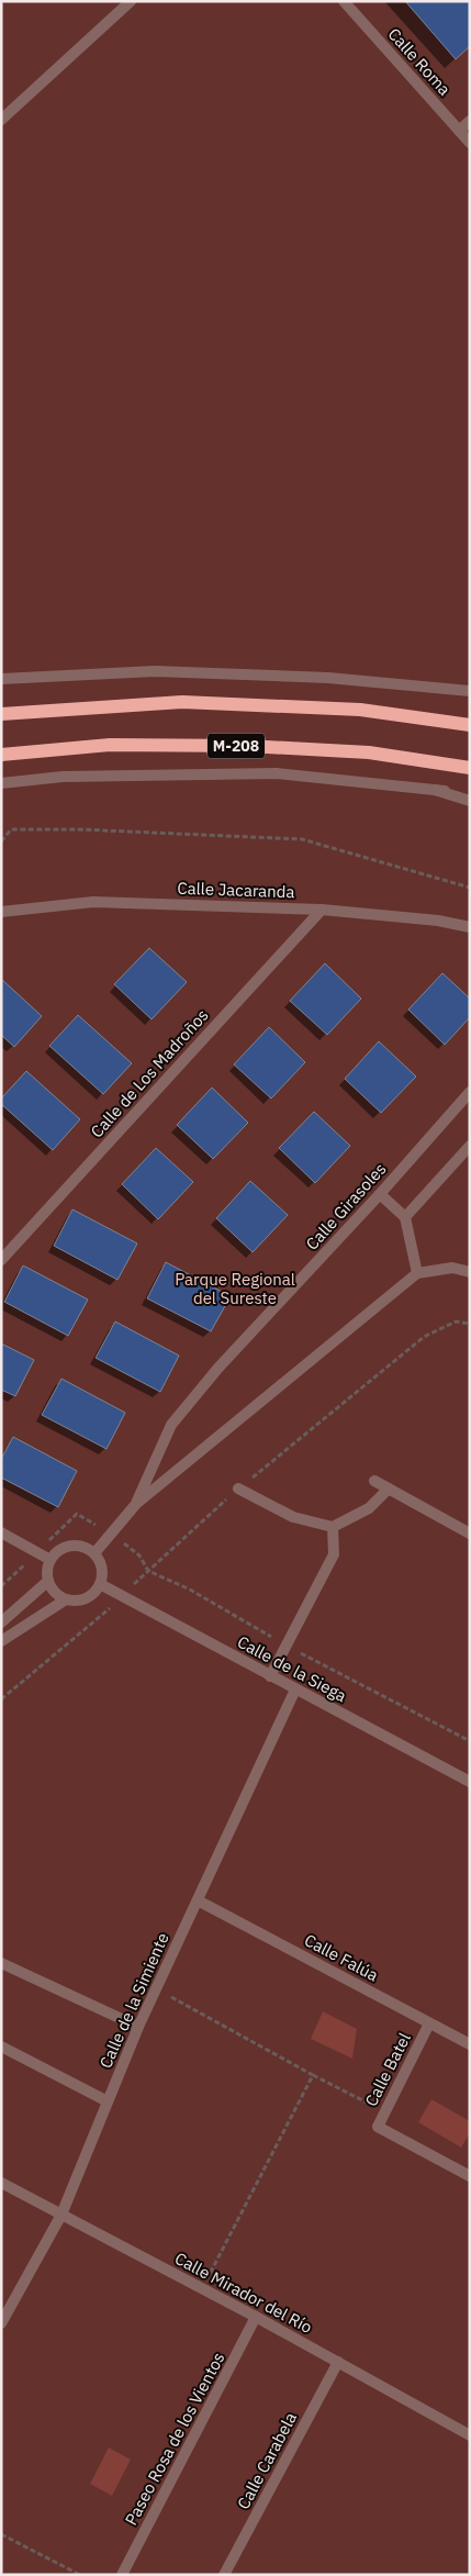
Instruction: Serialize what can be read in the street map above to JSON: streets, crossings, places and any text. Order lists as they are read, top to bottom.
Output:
{
  "streets": {
    "main road": ["M-208"],
    "street": [
      "Calle Roma",
      "Calle Jacaranda",
      "Calle de Los Madroños",
      "Calle Girasoles",
      "Calle de la Siega",
      "Calle Falúa",
      "Calle de la Simiente",
      "Calle Batel",
      "Calle Mirador del Río",
      "Paseo Rosa de los Vientos",
      "Calle Carabela"
    ]
  },
  "crossings": [
    ["Calle Jacaranda", "Calle de Los Madroños"],
    ["Calle Girasoles", "Calle de la Siega"],
    ["Calle de la Siega", "Calle de la Simiente"],
    ["Calle Falúa", "Calle de la Simiente"],
    ["Calle Falúa", "Calle Batel"],
    ["Calle de la Simiente", "Calle Mirador del Río"],
    ["Calle Mirador del Río", "Paseo Rosa de los Vientos"],
    ["Calle Mirador del Río", "Calle Carabela"]
  ],
  "parks": ["Parque Regional del Sureste"]
}
